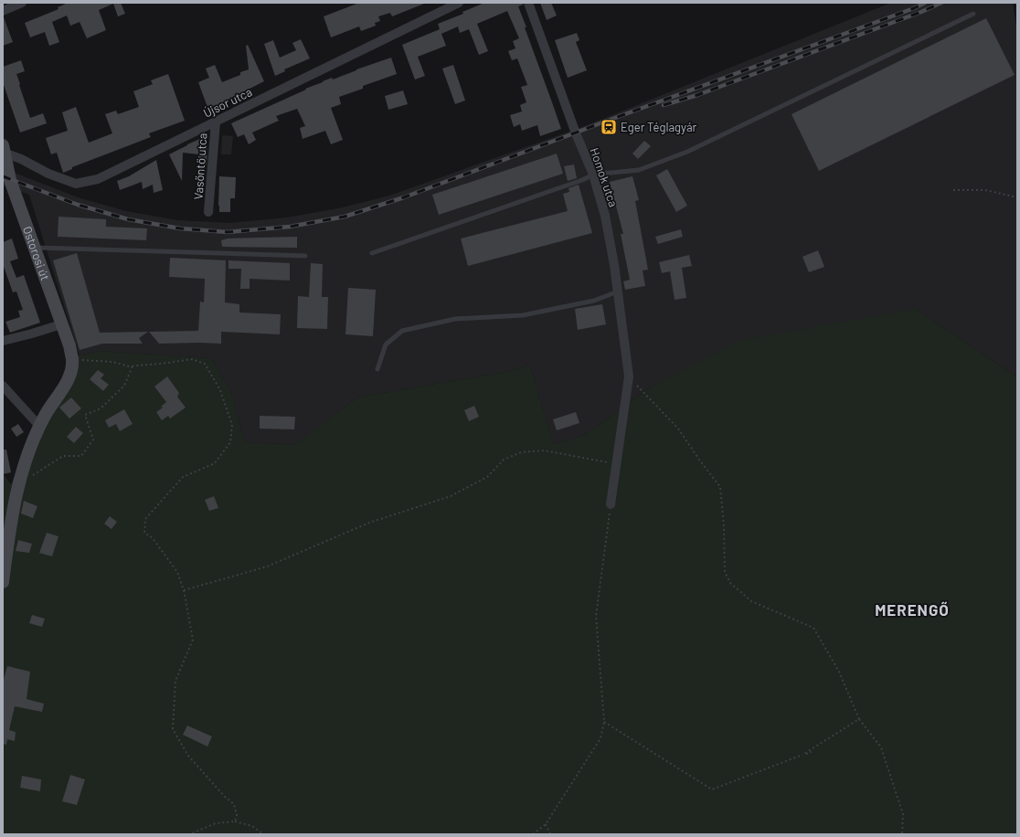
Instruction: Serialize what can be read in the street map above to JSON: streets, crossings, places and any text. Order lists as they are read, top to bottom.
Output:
{
  "streets": {
    "main road": ["Ostorosi út"],
    "street": ["Újsor utca", "Vasöntő utca", "Homok utca"]
  },
  "crossings": [
    ["Újsor utca", "Vasöntő utca"],
    ["Újsor utca", "Ostorosi út"]
  ],
  "districts": ["MERENGŐ"],
  "places": {
    "station": ["Eger Téglagyár"]
  }
}
